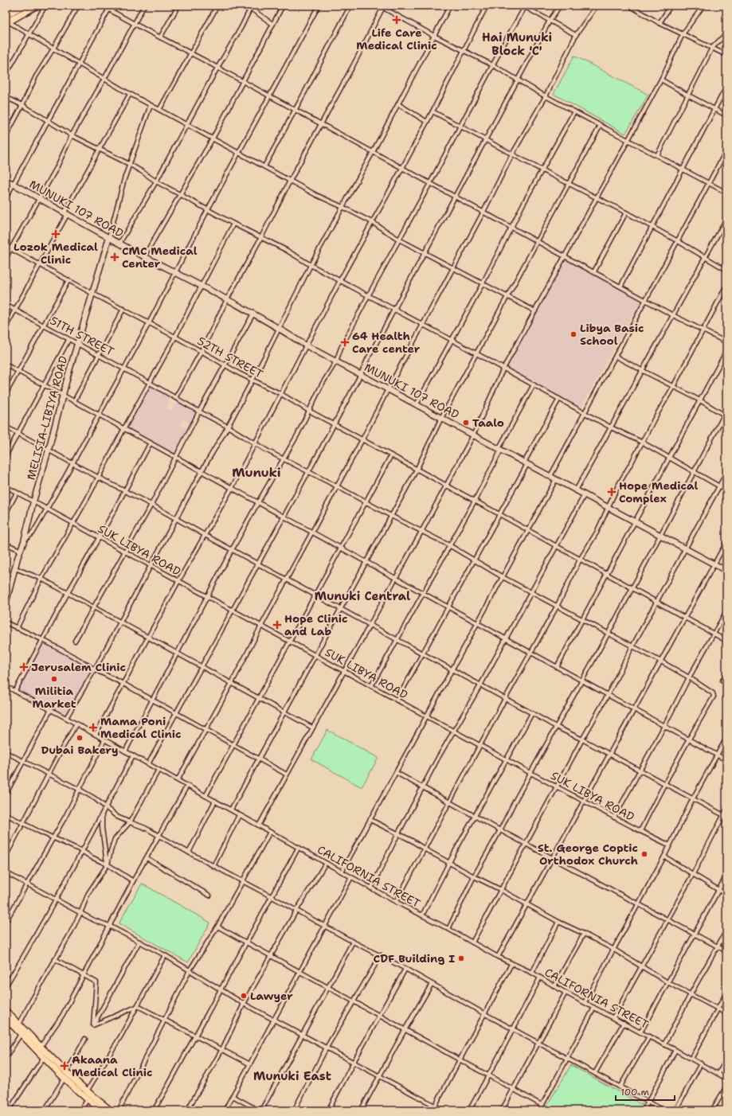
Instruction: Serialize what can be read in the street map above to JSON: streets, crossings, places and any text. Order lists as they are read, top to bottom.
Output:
{
  "streets": {
    "street": [
      "MUNUKI 107 ROAD",
      "51TH STREET",
      "52TH STREET",
      "MELISIA-LIBIYA ROAD",
      "SUK LIBYA ROAD",
      "CALIFORNIA STREET"
    ]
  },
  "crossings": [
    ["MUNUKI 107 ROAD", "MELISIA-LIBIYA ROAD"],
    ["51TH STREET", "MELISIA-LIBIYA ROAD"],
    ["52TH STREET", "MELISIA-LIBIYA ROAD"],
    ["MELISIA-LIBIYA ROAD", "SUK LIBYA ROAD"]
  ],
  "districts": [
    "Hai Munuki Block 'C'",
    "Munuki",
    "Munuki Central",
    "Munuki East"
  ],
  "places": {
    "health": [
      "Life Care Medical Clinic",
      "Lozok Medical Clinic",
      "CMC Medical Center",
      "64 Health Care center",
      "Hope Medical Complex",
      "Hope Clinic and Lab",
      "Jerusalem Clinic",
      "Mama Poni Medical Clinic",
      "Akaana Medical Clinic"
    ],
    "other": [
      "Libya Basic School",
      "Taalo",
      "Militia Market",
      "Dubai Bakery",
      "St. George Coptic Orthodox Church",
      "CDF Building I",
      "Lawyer"
    ]
  },
  "scale_bar": "100 m"
}
